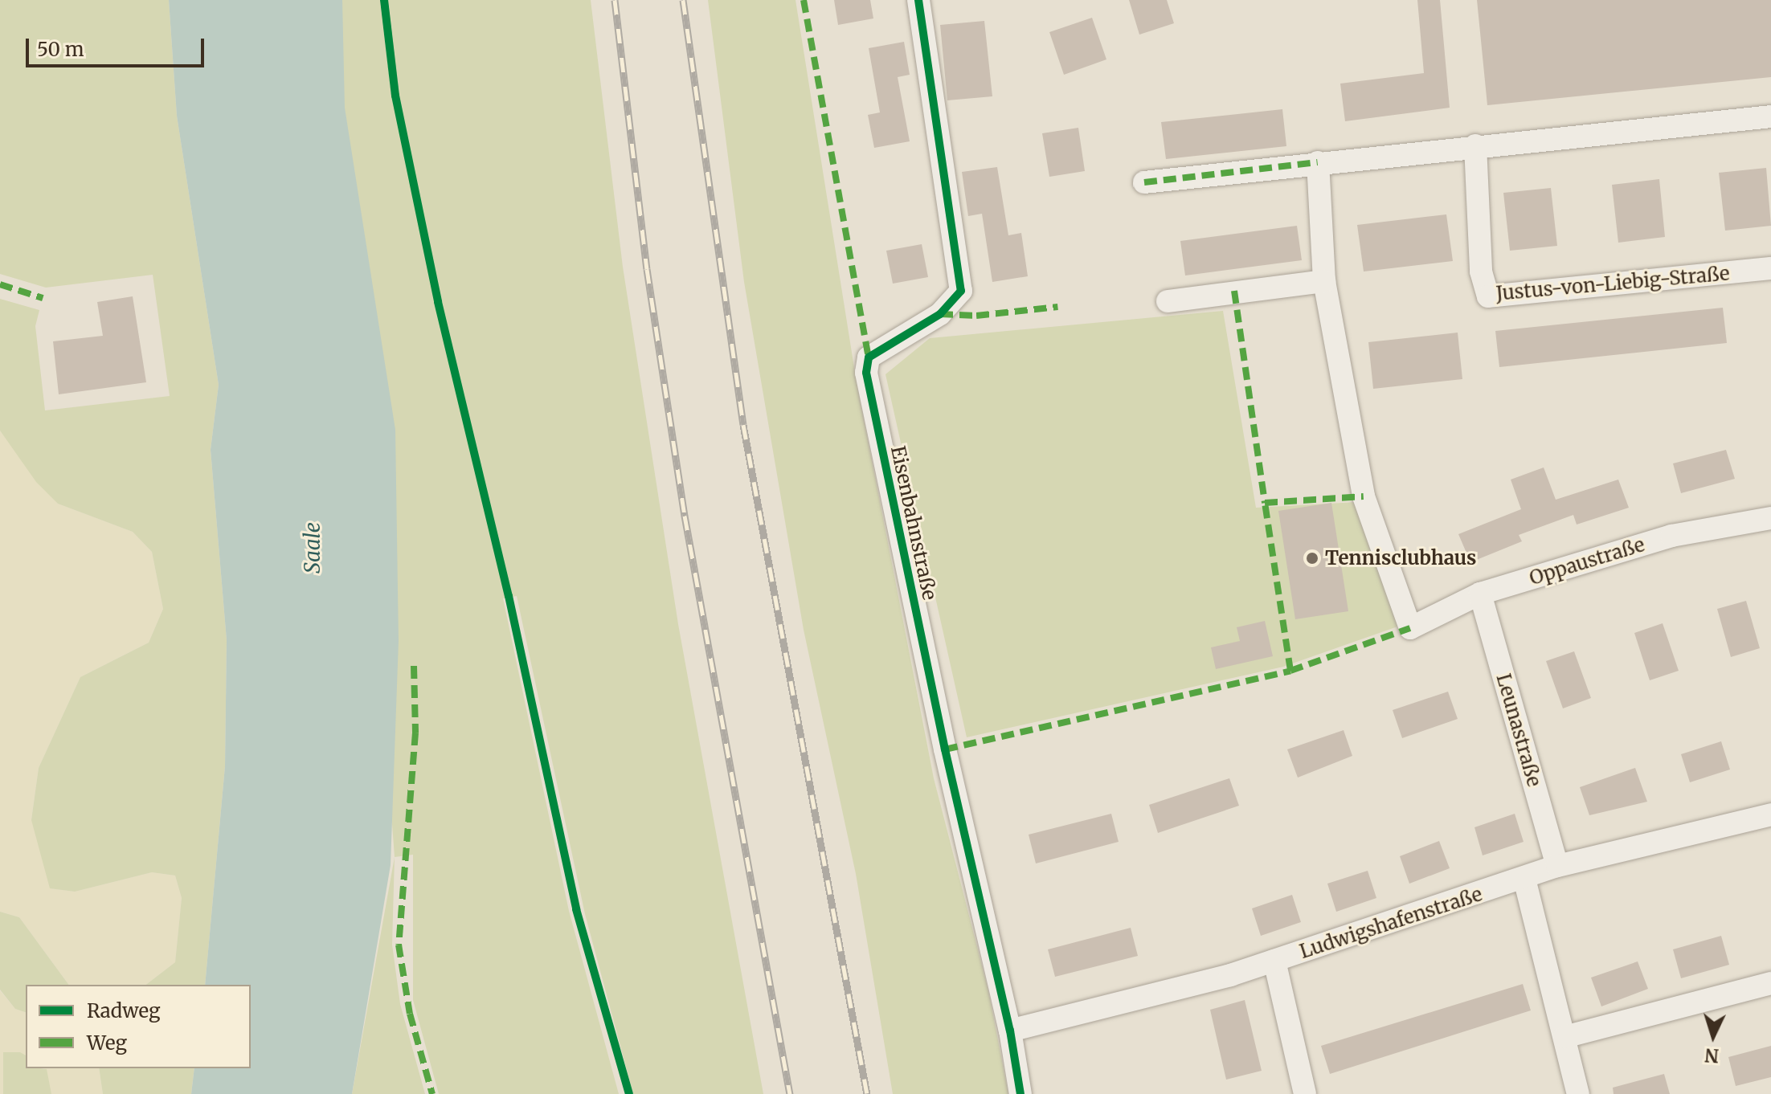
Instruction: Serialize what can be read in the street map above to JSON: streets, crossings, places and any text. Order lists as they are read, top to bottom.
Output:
{
  "streets": {
    "street": [
      "Justus-von-Liebig-Straße",
      "Eisenbahnstraße",
      "Oppaustraße",
      "Leunastraße",
      "Ludwigshafenstraße"
    ]
  },
  "crossings": [
    ["Eisenbahnstraße", "Ludwigshafenstraße"],
    ["Oppaustraße", "Leunastraße"],
    ["Leunastraße", "Ludwigshafenstraße"]
  ],
  "water": ["Saale"],
  "places": ["Tennisclubhaus"],
  "legend": ["Radweg", "Weg"],
  "scale_bar": "50 m",
  "north": "bottom"
}
